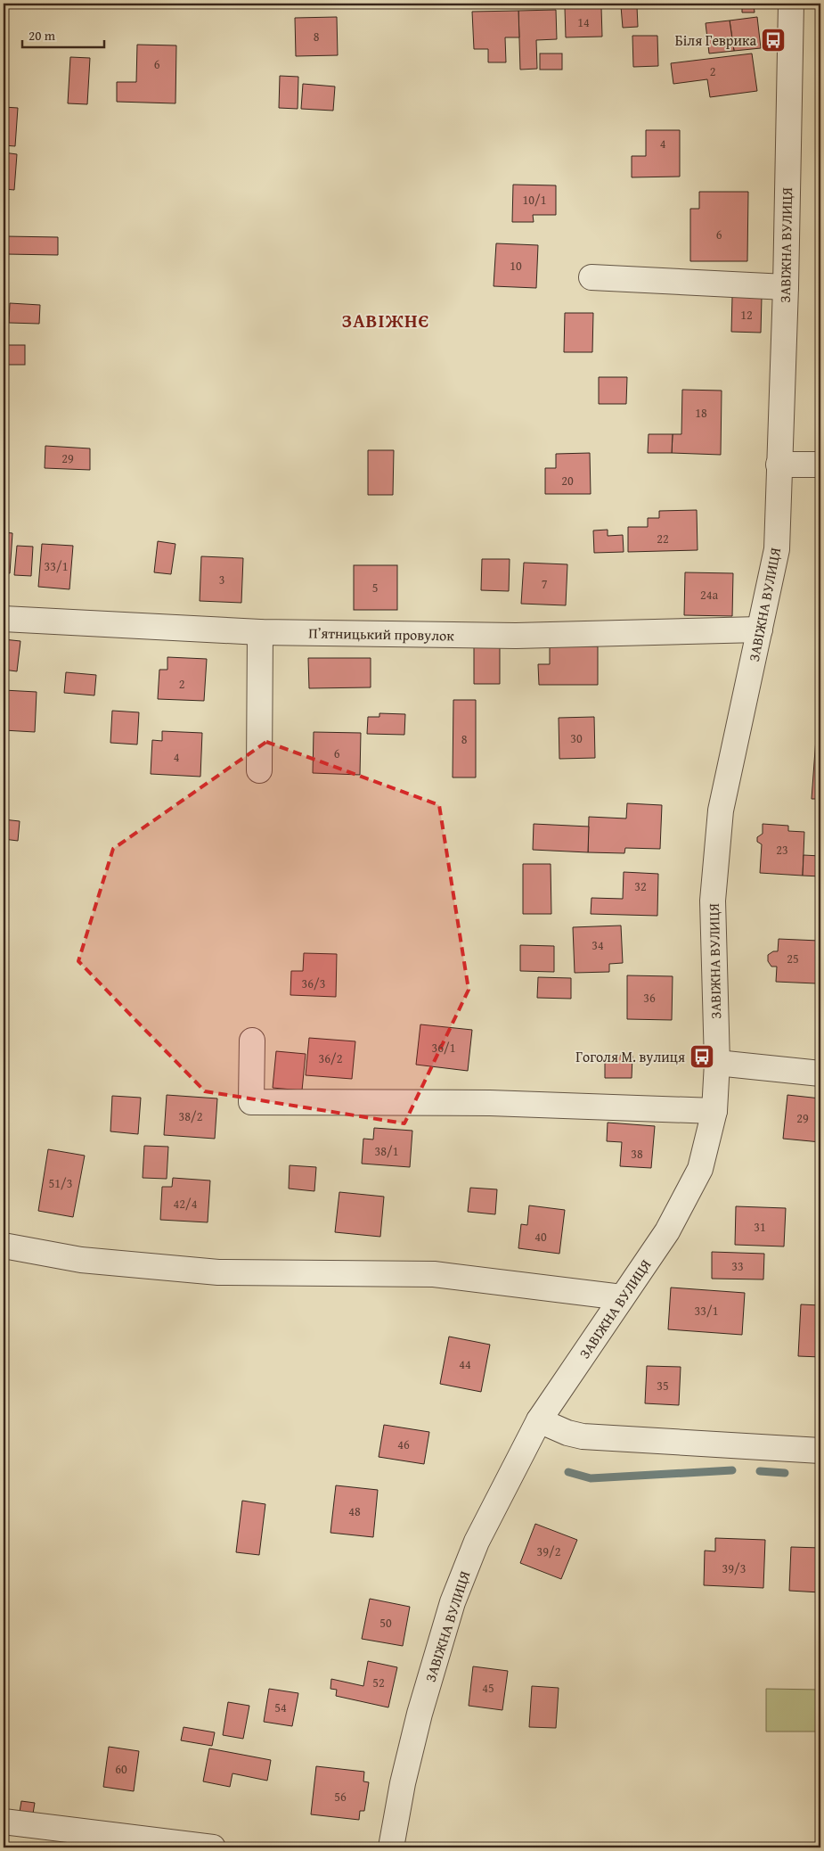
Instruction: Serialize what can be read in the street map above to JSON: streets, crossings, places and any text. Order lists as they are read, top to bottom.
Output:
{
  "streets": {
    "street": ["ЗАВІЖНА ВУЛИЦЯ", "Пʼятницький провулок"]
  },
  "crossings": [
    ["ЗАВІЖНА ВУЛИЦЯ", "Пʼятницький провулок"]
  ],
  "districts": ["ЗАВІЖНЄ"],
  "places": {
    "bus stop": ["Біля Геврика", "Гоголя М. вулиця"]
  },
  "house_numbers": [
    "14",
    "8",
    "6",
    "2",
    "4",
    "10/1",
    "6",
    "10",
    "12",
    "18",
    "29",
    "20",
    "22",
    "33/1",
    "3",
    "7",
    "5",
    "24а",
    "2",
    "30",
    "8",
    "6",
    "4",
    "23",
    "32",
    "34",
    "25",
    "36/3",
    "36",
    "36/1",
    "36/2",
    "38/2",
    "29",
    "38/1",
    "38",
    "51/3",
    "42/4",
    "31",
    "40",
    "33",
    "33/1",
    "44",
    "35",
    "46",
    "48",
    "39/2",
    "39/3",
    "50",
    "52",
    "45",
    "54",
    "60",
    "56"
  ],
  "scale_bar": "20 m"
}
